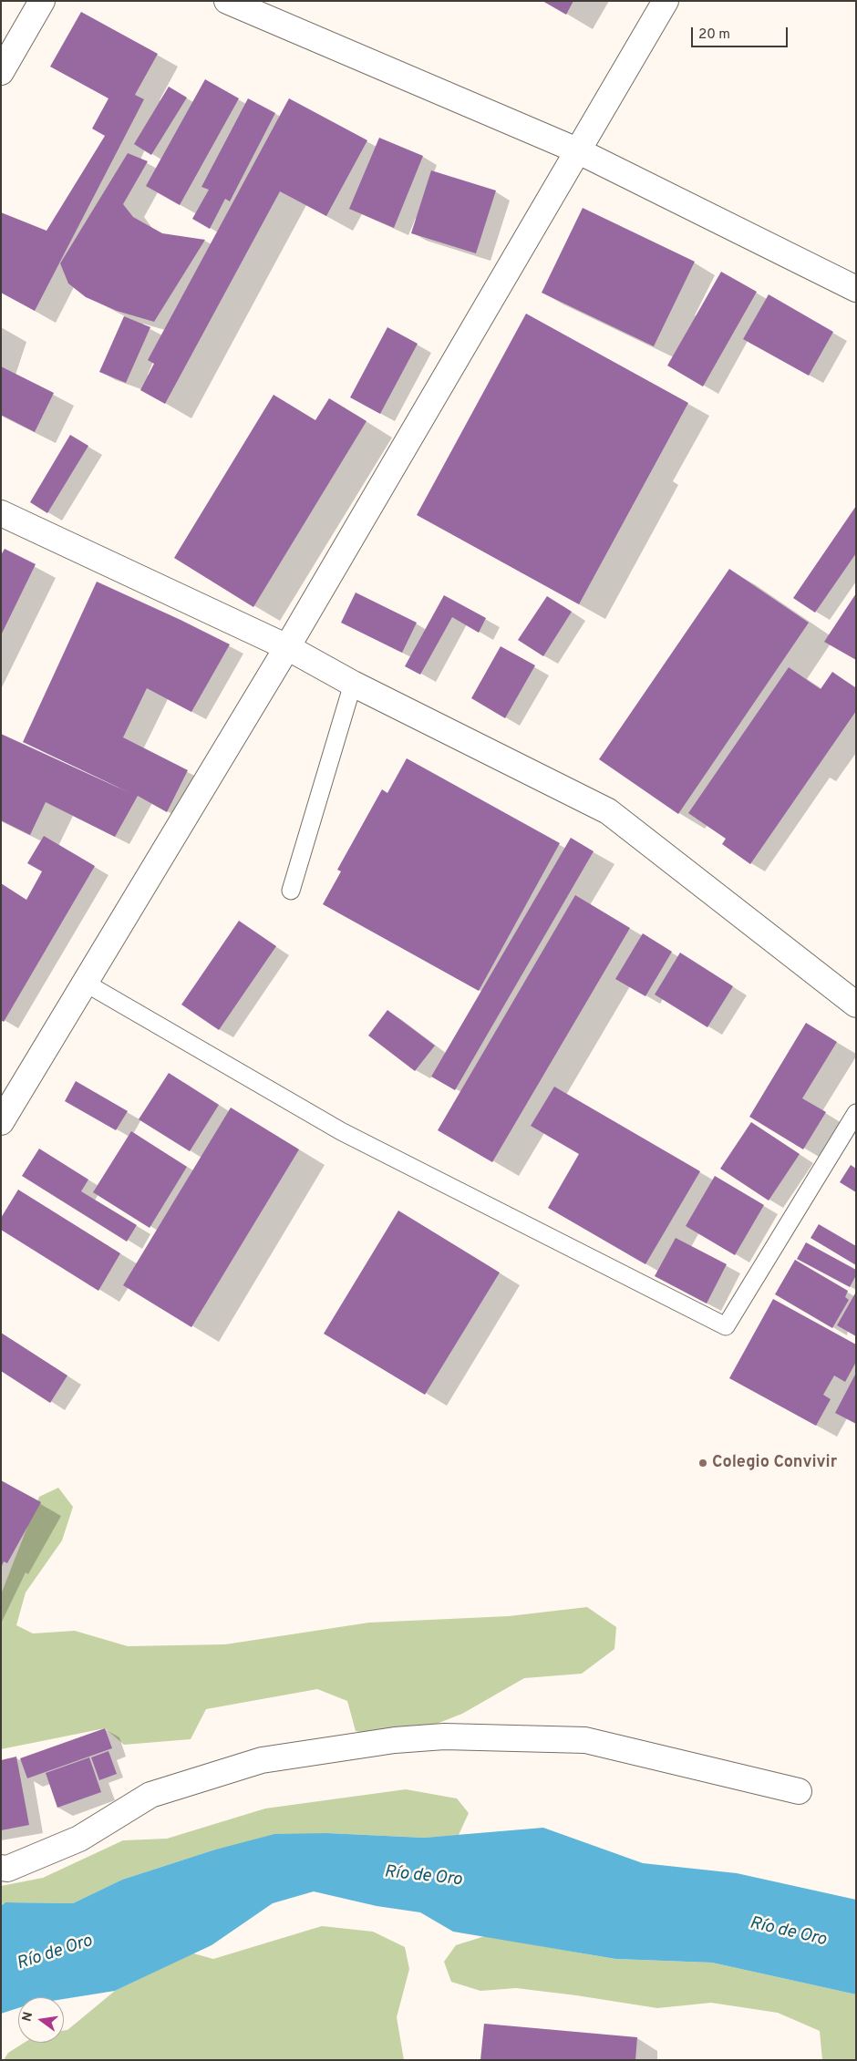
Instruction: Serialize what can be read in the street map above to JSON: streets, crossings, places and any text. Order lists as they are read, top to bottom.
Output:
{
  "water": ["Río de Oro"],
  "places": ["Colegio Convivir"],
  "scale_bar": "20 m",
  "north": "left"
}
